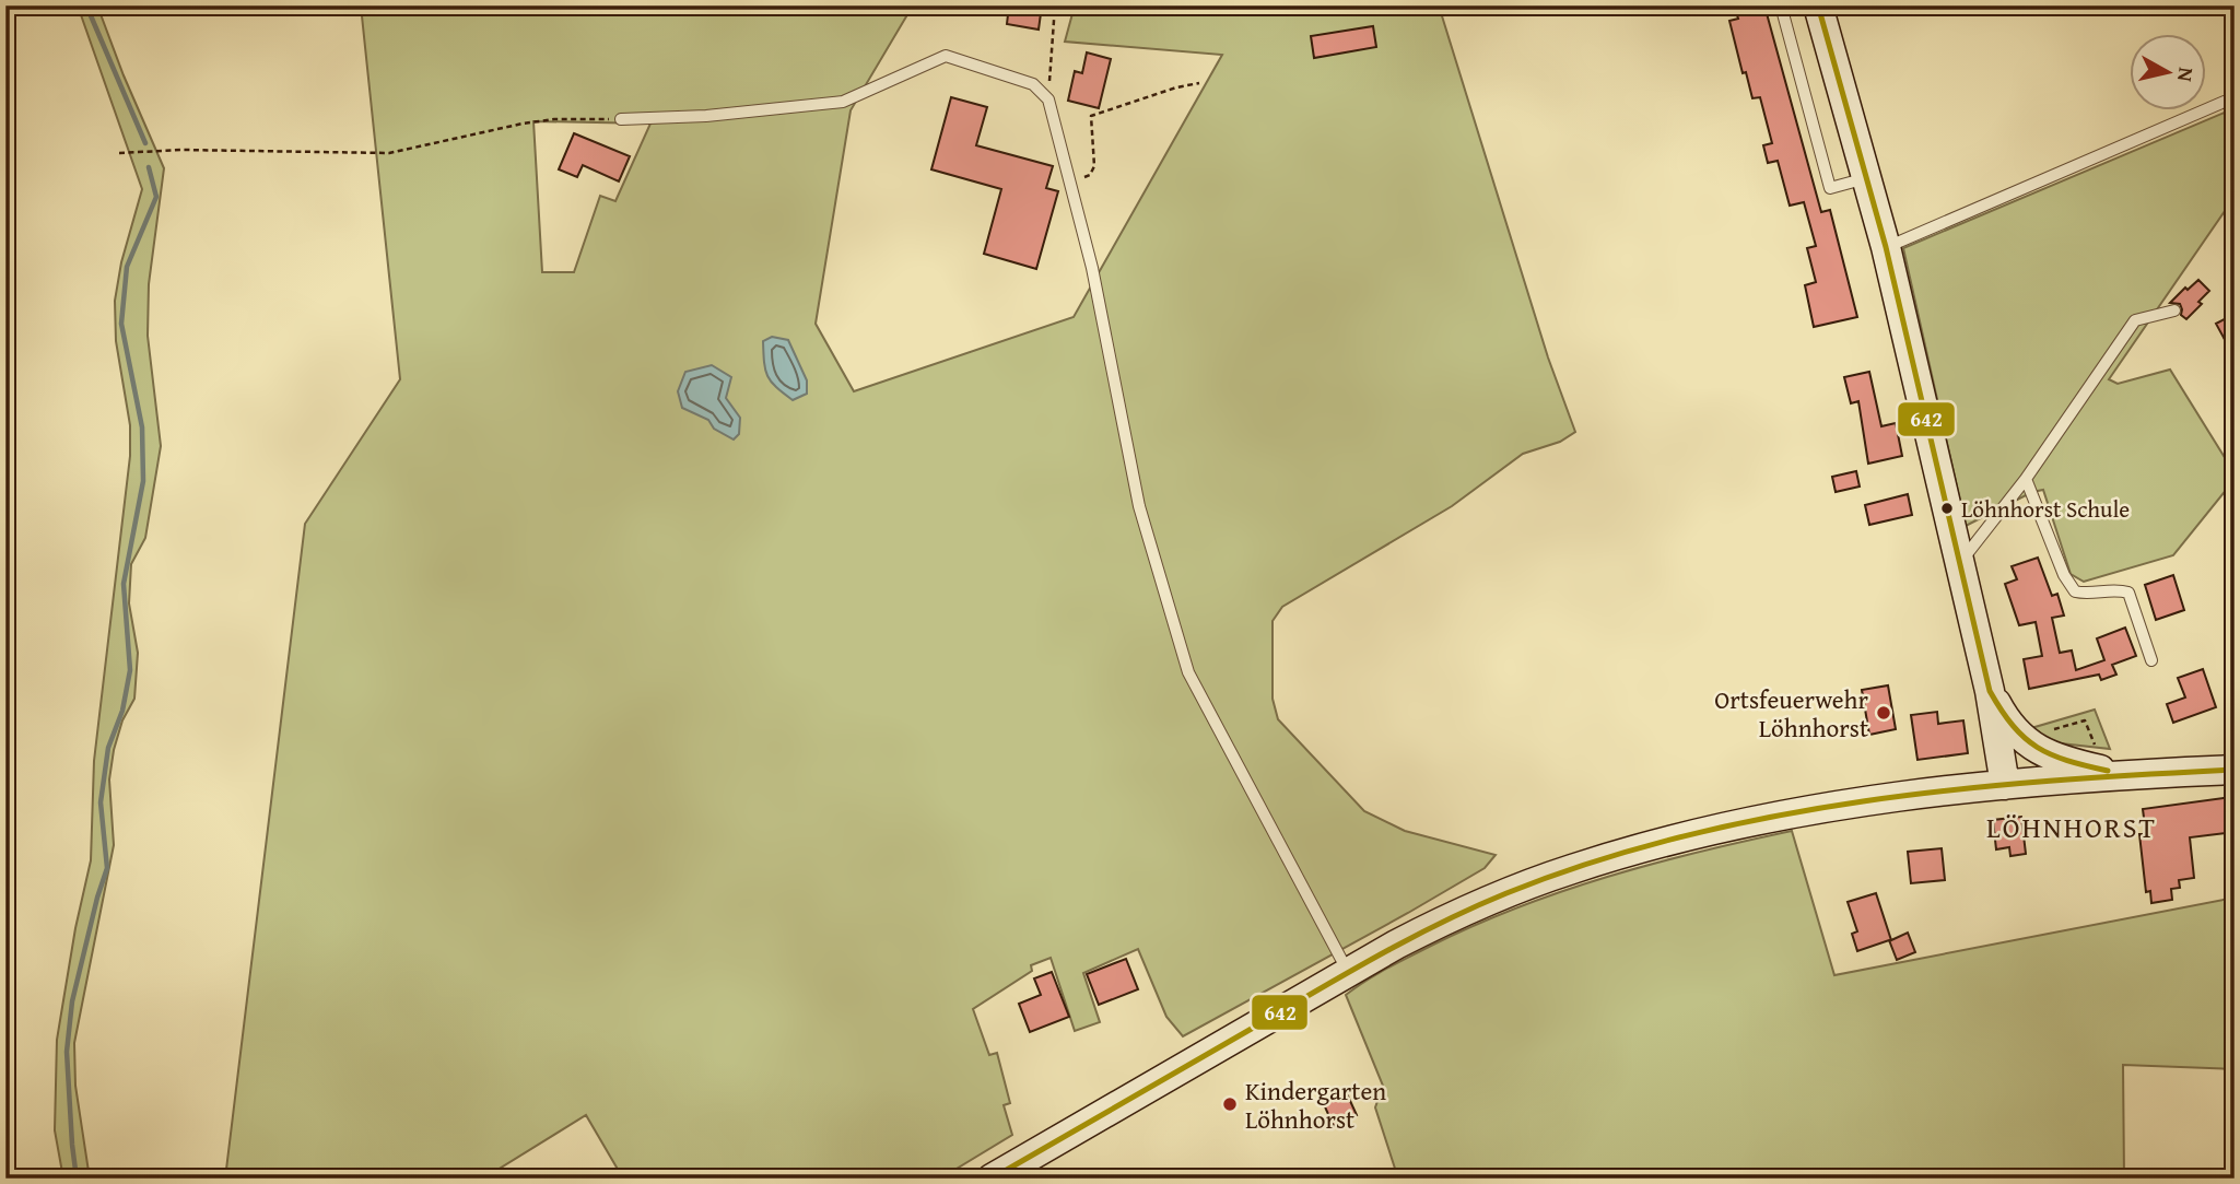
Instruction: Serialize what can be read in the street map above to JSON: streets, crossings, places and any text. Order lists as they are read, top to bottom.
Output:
{
  "districts": ["LÖHNHORST"],
  "places": ["Löhnhorst Schule", "Ortsfeuerwehr Löhnhorst", "Kindergarten Löhnhorst"],
  "lines": ["transit line 642"],
  "north": "right"
}
